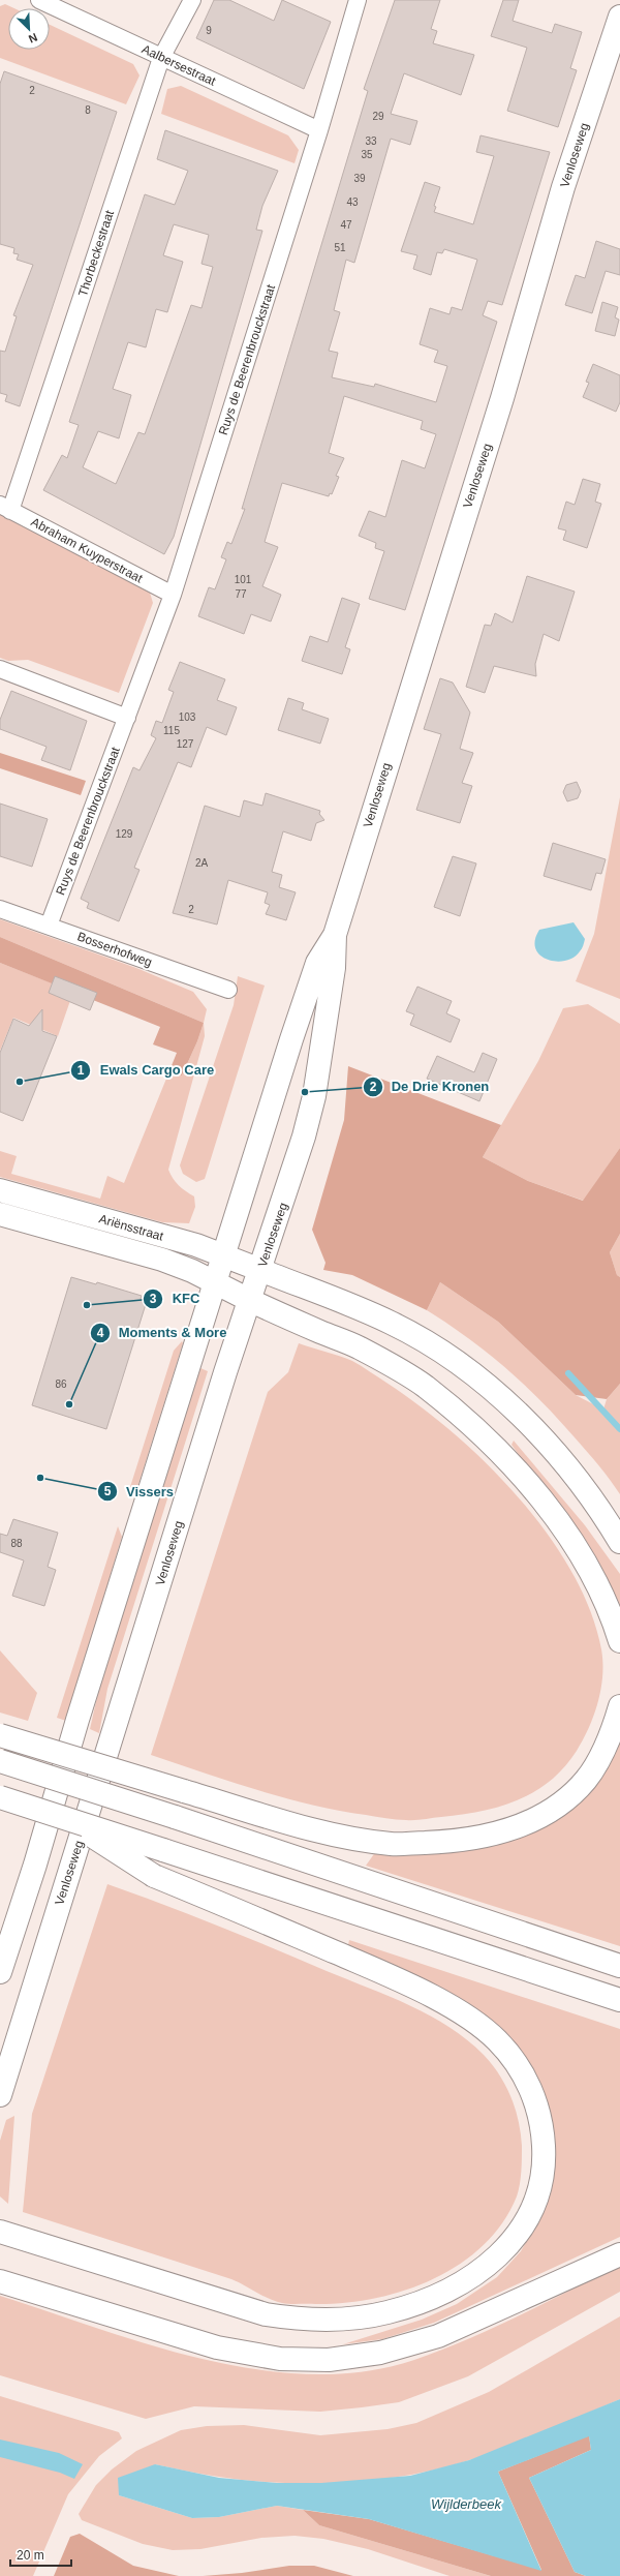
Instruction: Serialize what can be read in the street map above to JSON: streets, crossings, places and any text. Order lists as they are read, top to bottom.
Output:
{
  "streets": {
    "main road": ["Venloseweg", "Ariënsstraat"],
    "street": [
      "Aalbersestraat",
      "Thorbeckestraat",
      "Ruys de Beerenbrouckstraat",
      "Abraham Kuyperstraat",
      "Bosserhofweg"
    ]
  },
  "crossings": [
    ["Aalbersestraat", "Thorbeckestraat"],
    ["Aalbersestraat", "Ruys de Beerenbrouckstraat"],
    ["Venloseweg", "Ariënsstraat"],
    ["Thorbeckestraat", "Abraham Kuyperstraat"],
    ["Ruys de Beerenbrouckstraat", "Abraham Kuyperstraat"],
    ["Ruys de Beerenbrouckstraat", "Bosserhofweg"]
  ],
  "water": ["Wijlderbeek"],
  "places": [
    "Ewals Cargo Care",
    "De Drie Kronen",
    "KFC",
    "Moments & More",
    "Vissers"
  ],
  "house_numbers": [
    "9",
    "2",
    "8",
    "29",
    "33",
    "35",
    "39",
    "43",
    "47",
    "51",
    "101",
    "77",
    "103",
    "115",
    "127",
    "129",
    "2A",
    "2",
    "86",
    "88"
  ],
  "scale_bar": "20 m",
  "north": "bottom right"
}
